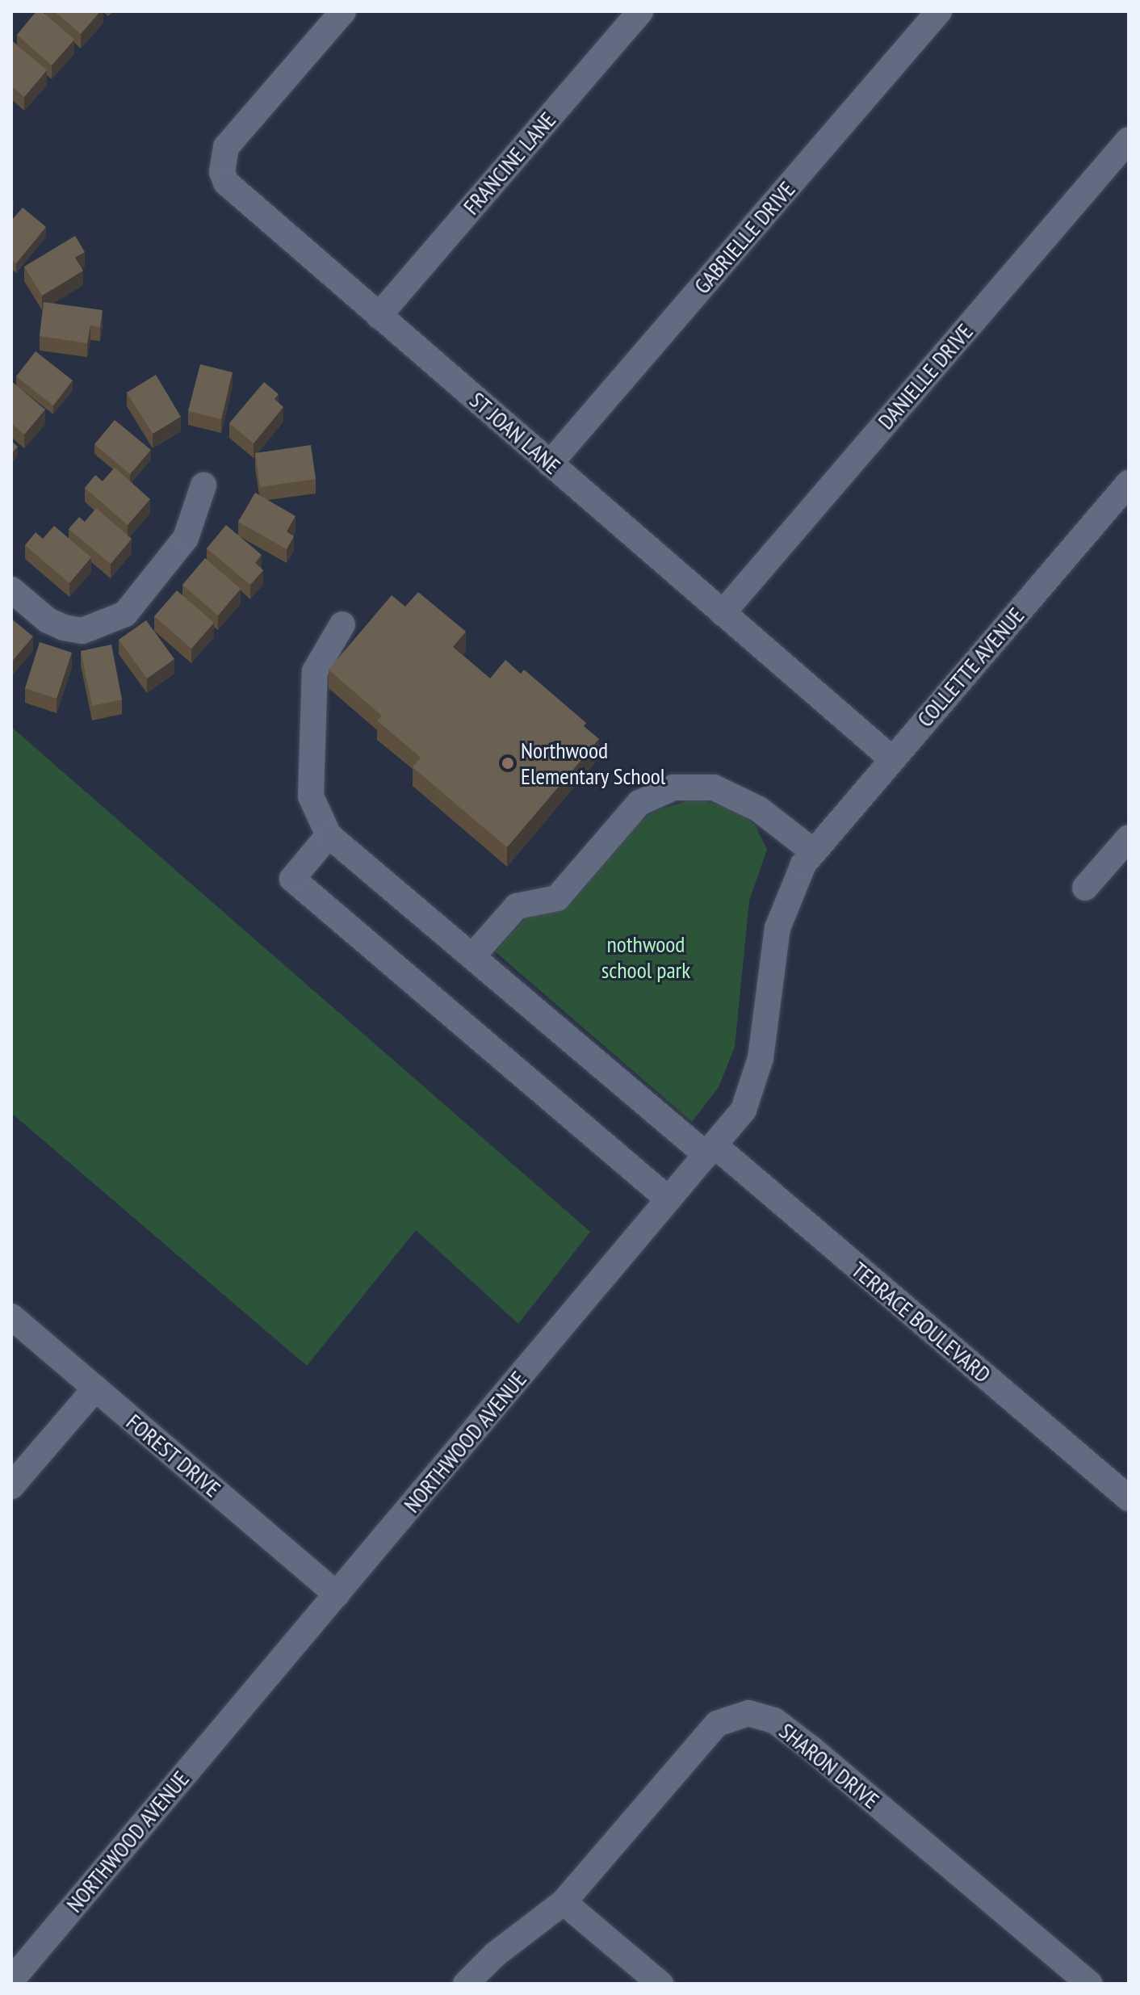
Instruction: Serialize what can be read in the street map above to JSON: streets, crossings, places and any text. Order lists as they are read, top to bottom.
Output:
{
  "streets": {
    "street": [
      "FRANCINE LANE",
      "GABRIELLE DRIVE",
      "DANIELLE DRIVE",
      "ST JOAN LANE",
      "COLLETTE AVENUE",
      "TERRACE BOULEVARD",
      "NORTHWOOD AVENUE",
      "FOREST DRIVE",
      "SHARON DRIVE"
    ]
  },
  "crossings": [
    ["FRANCINE LANE", "ST JOAN LANE"],
    ["GABRIELLE DRIVE", "ST JOAN LANE"],
    ["DANIELLE DRIVE", "ST JOAN LANE"],
    ["ST JOAN LANE", "COLLETTE AVENUE"],
    ["COLLETTE AVENUE", "NORTHWOOD AVENUE"],
    ["TERRACE BOULEVARD", "NORTHWOOD AVENUE"],
    ["NORTHWOOD AVENUE", "FOREST DRIVE"]
  ],
  "parks": ["nothwood school park"],
  "places": ["Northwood Elementary School"]
}
